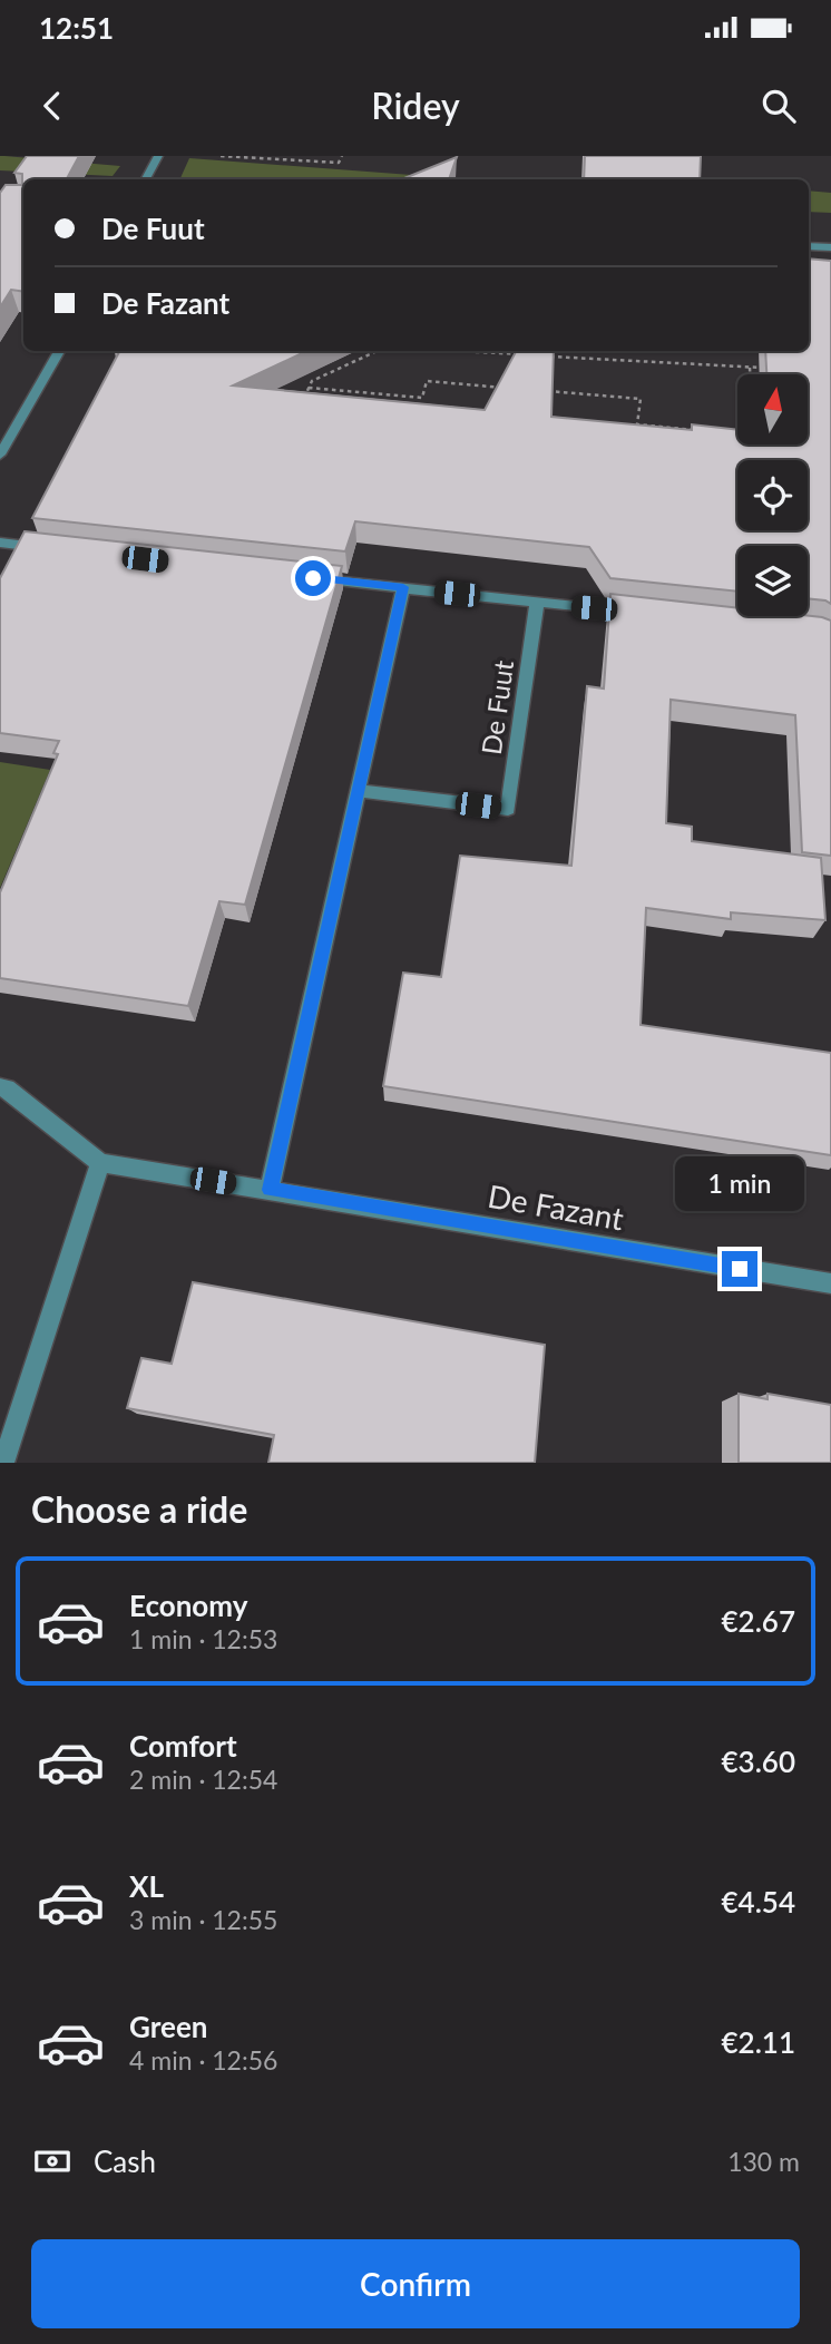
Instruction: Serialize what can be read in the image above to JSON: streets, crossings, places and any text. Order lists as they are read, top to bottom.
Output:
{
  "streets": {
    "street": ["De Fuut", "De Fazant"]
  },
  "north": "top",
  "page": {
    "status": "12:51",
    "header": "Ridey",
    "banner": ["De Fuut", "De Fazant"],
    "bubble": "1 min",
    "heading": "Choose a ride",
    "list": [
      {
        "name": "Economy",
        "note": "1 min · 12:53",
        "value": "€2.67"
      },
      {
        "name": "Comfort",
        "note": "2 min · 12:54",
        "value": "€3.60"
      },
      {
        "name": "XL",
        "note": "3 min · 12:55",
        "value": "€4.54"
      },
      {
        "name": "Green",
        "note": "4 min · 12:56",
        "value": "€2.11"
      }
    ],
    "pay": ["Cash", "130 m"],
    "buttons": "Confirm"
  }
}
